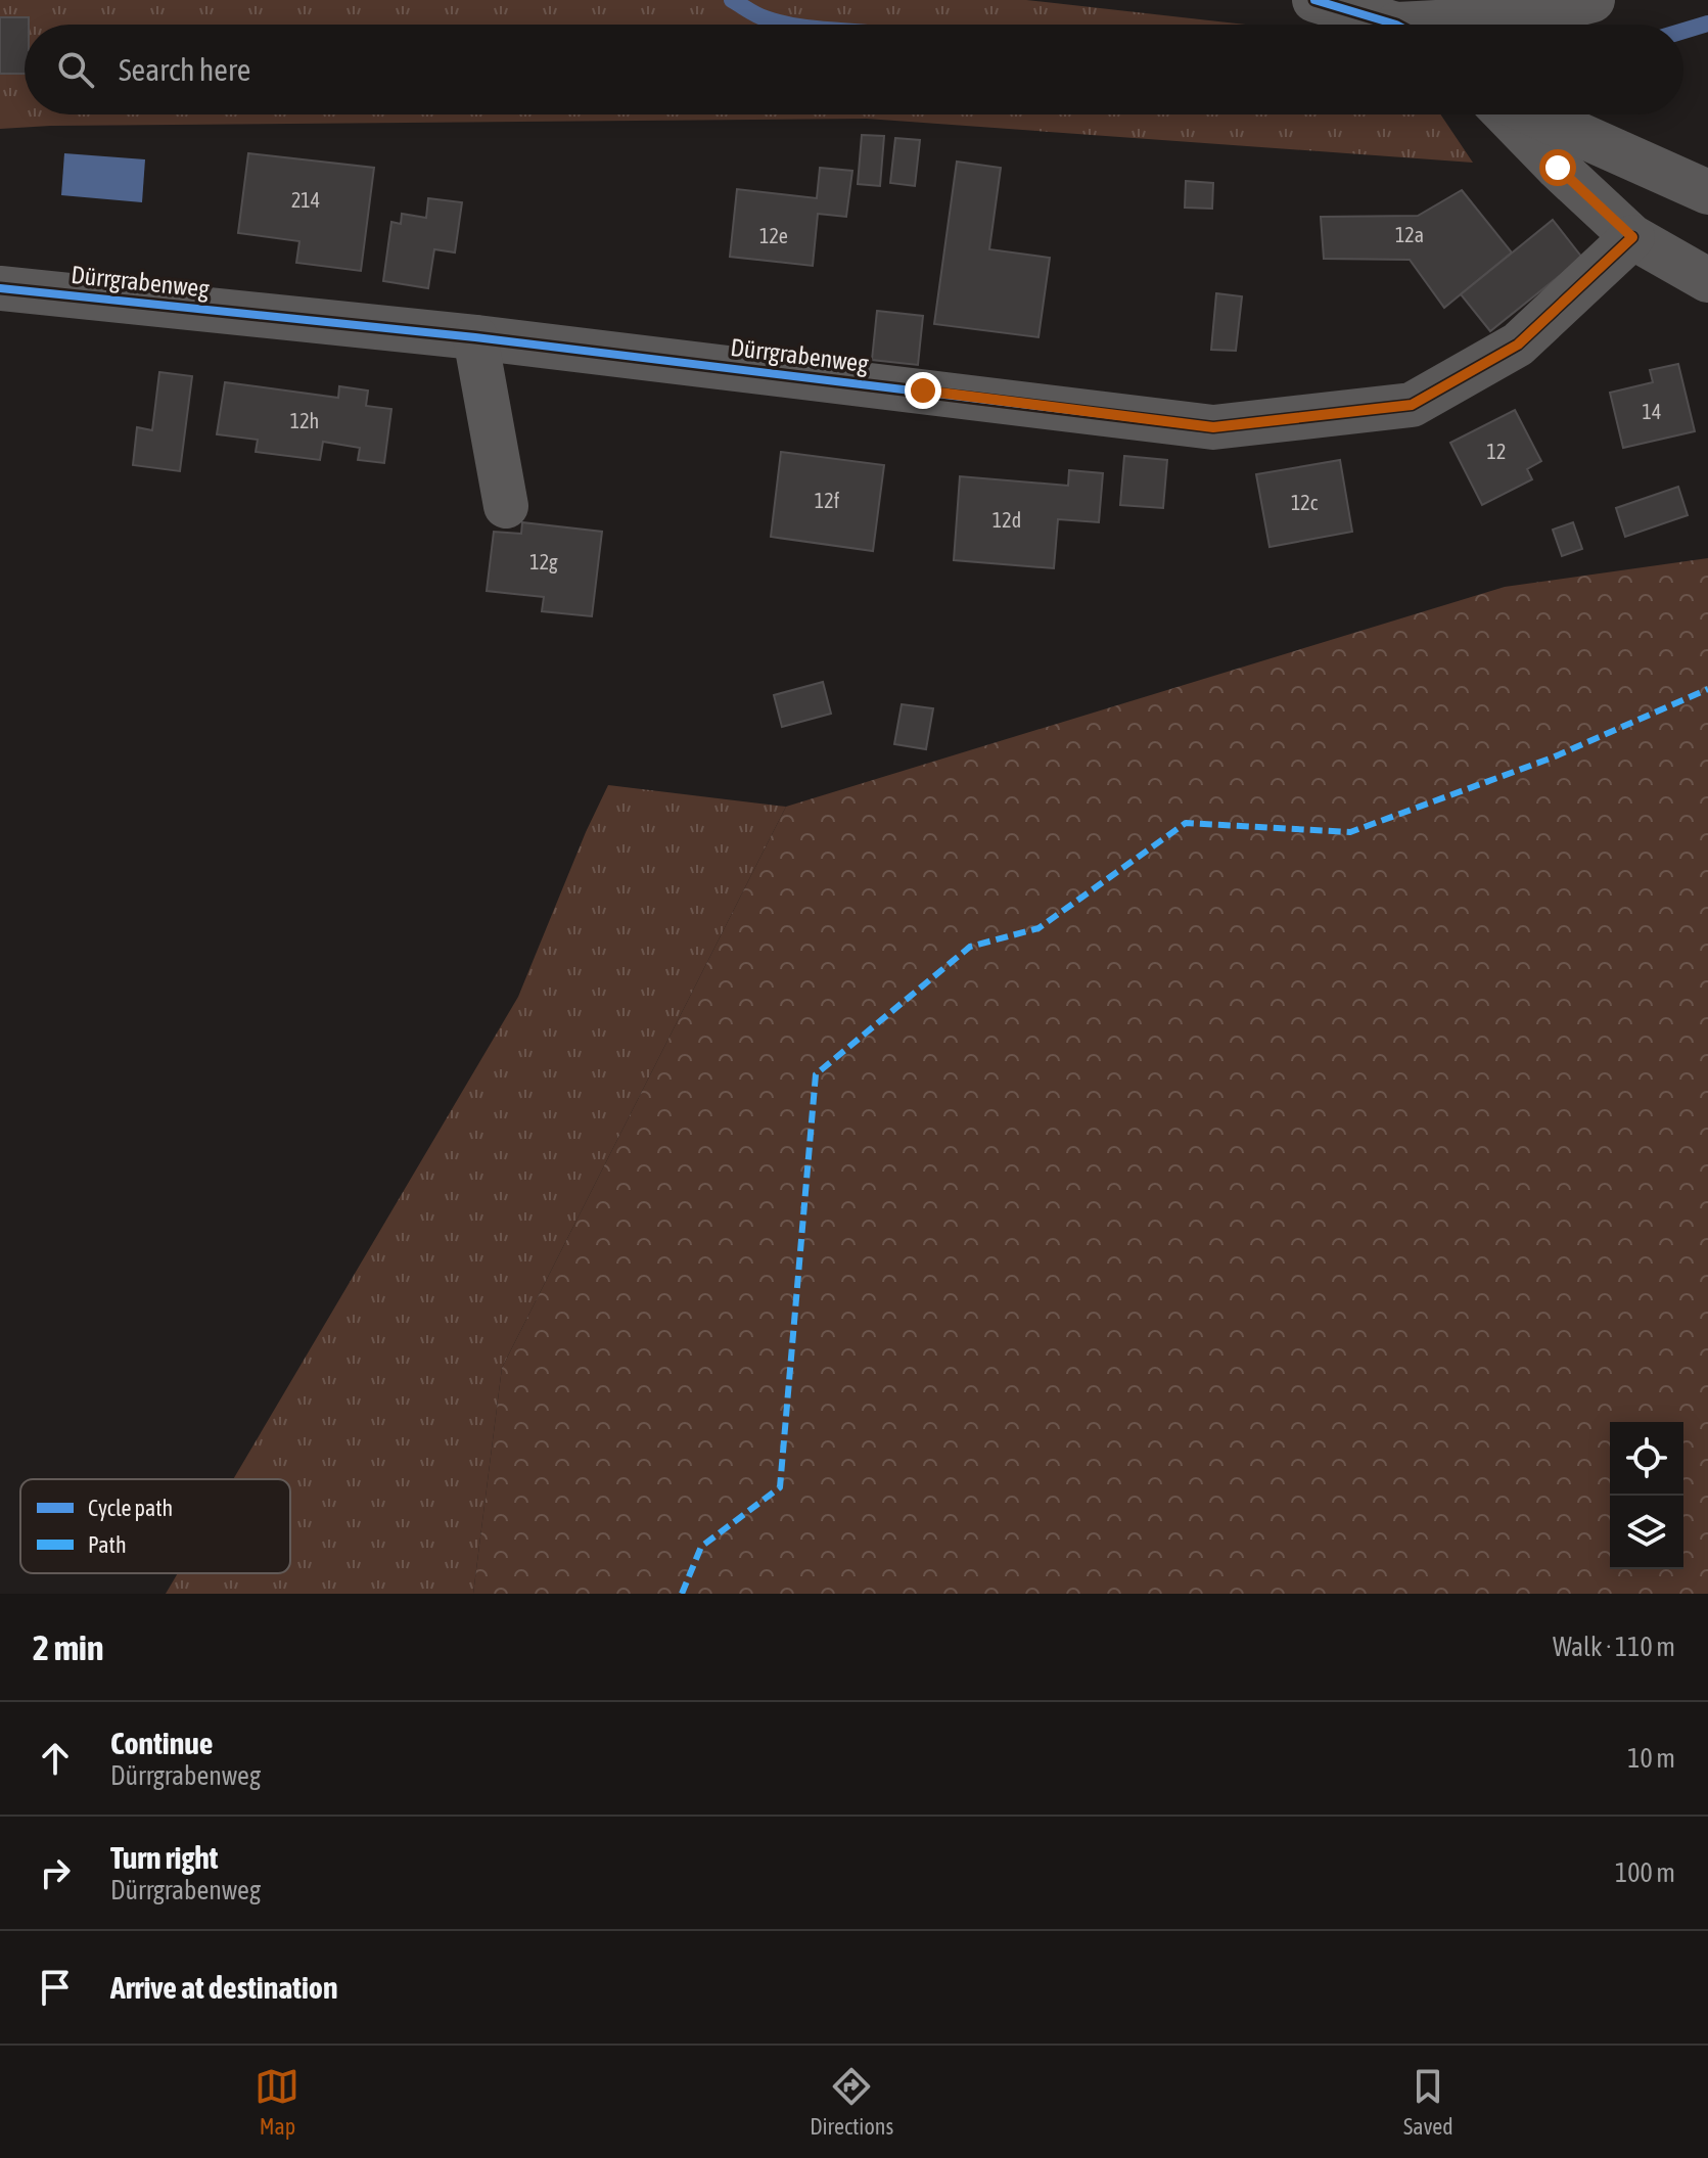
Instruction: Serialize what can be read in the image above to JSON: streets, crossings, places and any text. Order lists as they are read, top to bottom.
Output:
{
  "streets": {
    "street": ["Dürrgrabenweg"]
  },
  "house_numbers": [
    "214",
    "12a",
    "12e",
    "14",
    "12h",
    "12",
    "12f",
    "12c",
    "12d",
    "12g"
  ],
  "legend": ["Cycle path", "Path"],
  "page": {
    "search": "Search here",
    "heading": ["2 min", "Walk · 110 m"],
    "list": [
      ["Continue", "Dürrgrabenweg", "10 m"],
      ["Turn right", "Dürrgrabenweg", "100 m"],
      "Arrive at destination"
    ],
    "nav": ["Map", "Directions", "Saved"]
  }
}
